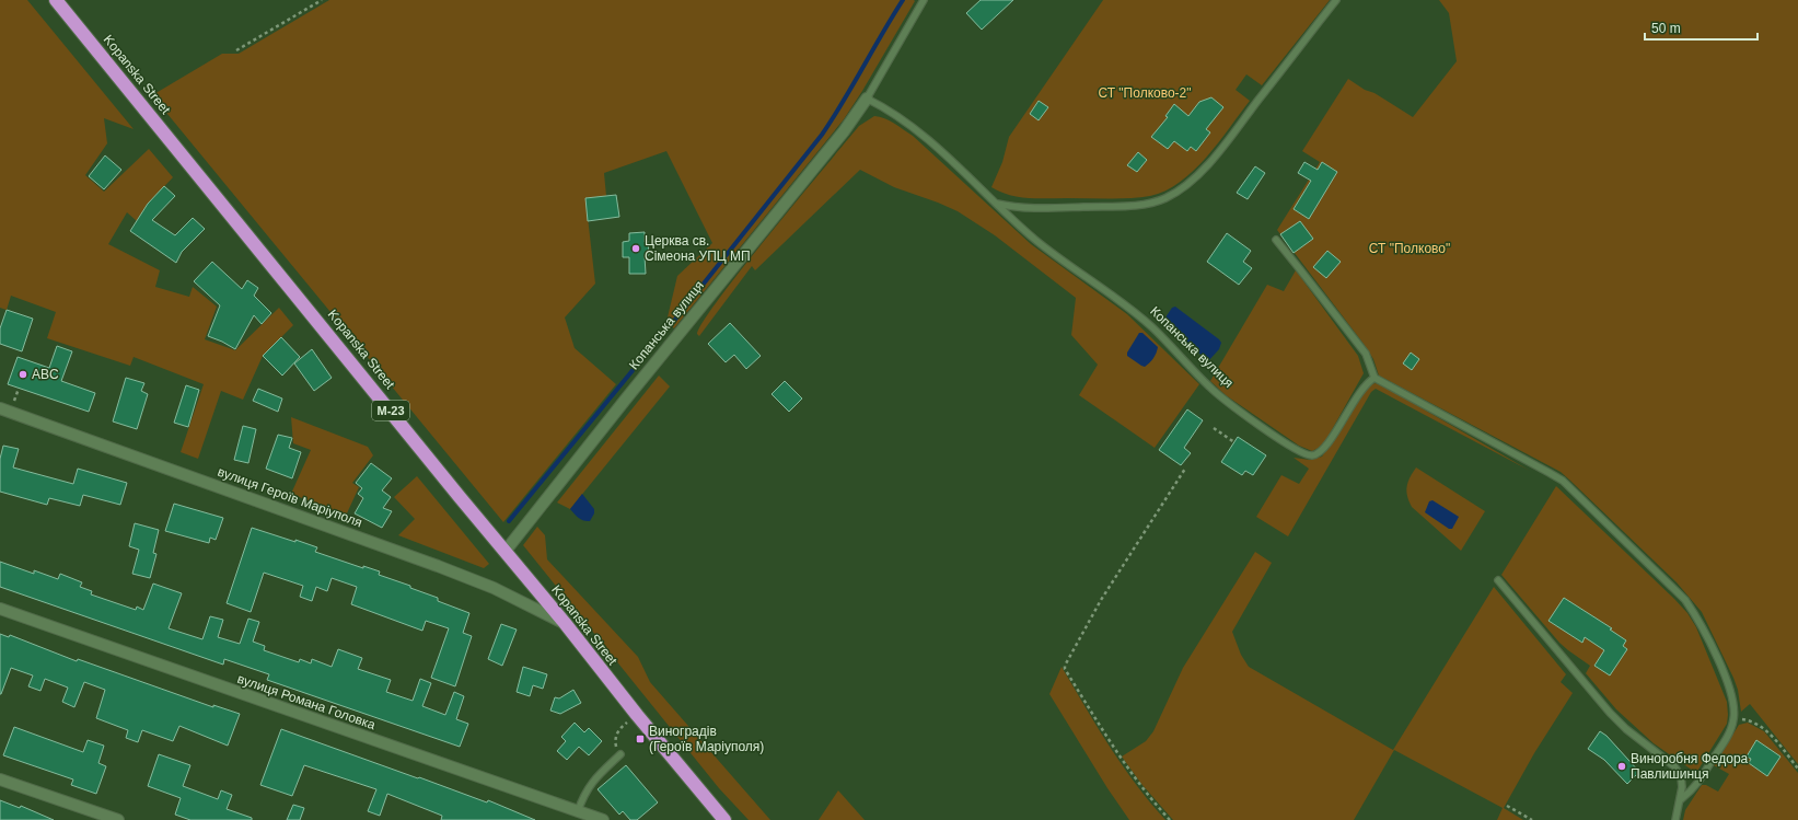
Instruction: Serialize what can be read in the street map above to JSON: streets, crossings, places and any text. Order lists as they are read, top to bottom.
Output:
{
  "streets": {
    "highway": ["Kopanska Street", "М-23"],
    "street": ["Копанська вулиця", "вулиця Героїв Маріуполя", "вулиця Романа Головка"]
  },
  "crossings": [
    ["Kopanska Street", "Копанська вулиця"],
    ["Kopanska Street", "вулиця Героїв Маріуполя"]
  ],
  "parks": ["СТ \"Полково-2\"", "СТ \"Полково\""],
  "places": {
    "other": ["Церква св. Сімеона УПЦ МП", "ABC", "Виноробня Федора Павлишинця"],
    "transit": ["Виноградів (Героїв Маріуполя)"]
  },
  "scale_bar": "50 m"
}
